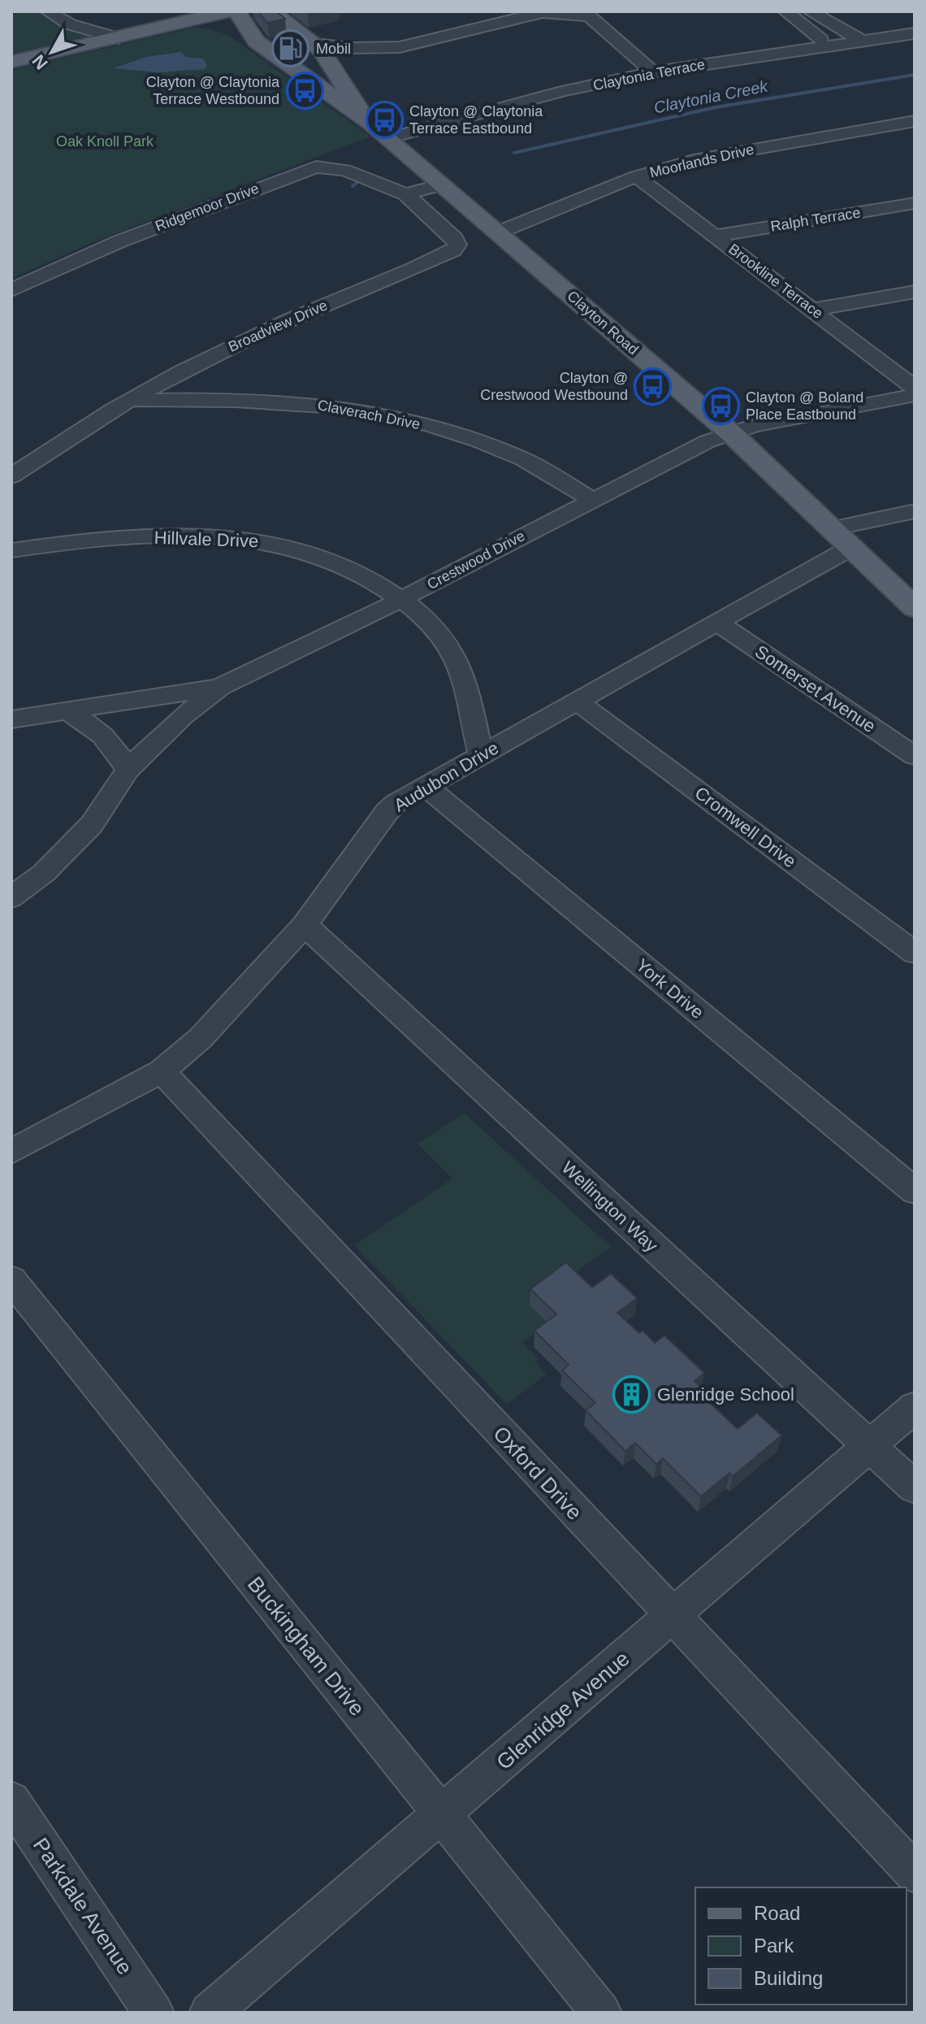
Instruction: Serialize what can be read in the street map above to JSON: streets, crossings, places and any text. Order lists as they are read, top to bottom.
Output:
{
  "streets": {
    "main road": ["Clayton Road"],
    "street": [
      "Claytonia Terrace",
      "Moorlands Drive",
      "Ridgemoor Drive",
      "Ralph Terrace",
      "Brookline Terrace",
      "Broadview Drive",
      "Claverach Drive",
      "Hillvale Drive",
      "Crestwood Drive",
      "Somerset Avenue",
      "Audubon Drive",
      "Cromwell Drive",
      "York Drive",
      "Wellington Way",
      "Oxford Drive",
      "Buckingham Drive",
      "Glenridge Avenue",
      "Parkdale Avenue"
    ]
  },
  "crossings": [
    ["Claytonia Terrace", "Clayton Road"],
    ["Moorlands Drive", "Brookline Terrace"],
    ["Moorlands Drive", "Clayton Road"],
    ["Ridgemoor Drive", "Broadview Drive"],
    ["Ralph Terrace", "Brookline Terrace"],
    ["Clayton Road", "Crestwood Drive"],
    ["Clayton Road", "Audubon Drive"],
    ["Broadview Drive", "Claverach Drive"],
    ["Claverach Drive", "Crestwood Drive"],
    ["Hillvale Drive", "Crestwood Drive"],
    ["Hillvale Drive", "Audubon Drive"],
    ["Somerset Avenue", "Audubon Drive"],
    ["Audubon Drive", "Cromwell Drive"],
    ["Audubon Drive", "York Drive"],
    ["Audubon Drive", "Wellington Way"],
    ["Audubon Drive", "Oxford Drive"],
    ["Wellington Way", "Glenridge Avenue"],
    ["Oxford Drive", "Glenridge Avenue"],
    ["Buckingham Drive", "Glenridge Avenue"]
  ],
  "water": ["Claytonia Creek"],
  "parks": ["Oak Knoll Park"],
  "places": {
    "fuel station": ["Mobil"],
    "bus stop": [
      "Clayton @ Claytonia Terrace Westbound",
      "Clayton @ Claytonia Terrace Eastbound",
      "Clayton @ Crestwood Westbound",
      "Clayton @ Boland Place Eastbound"
    ],
    "building": ["Glenridge School"]
  },
  "legend": ["Road", "Park", "Building"],
  "north": "bottom left"
}
